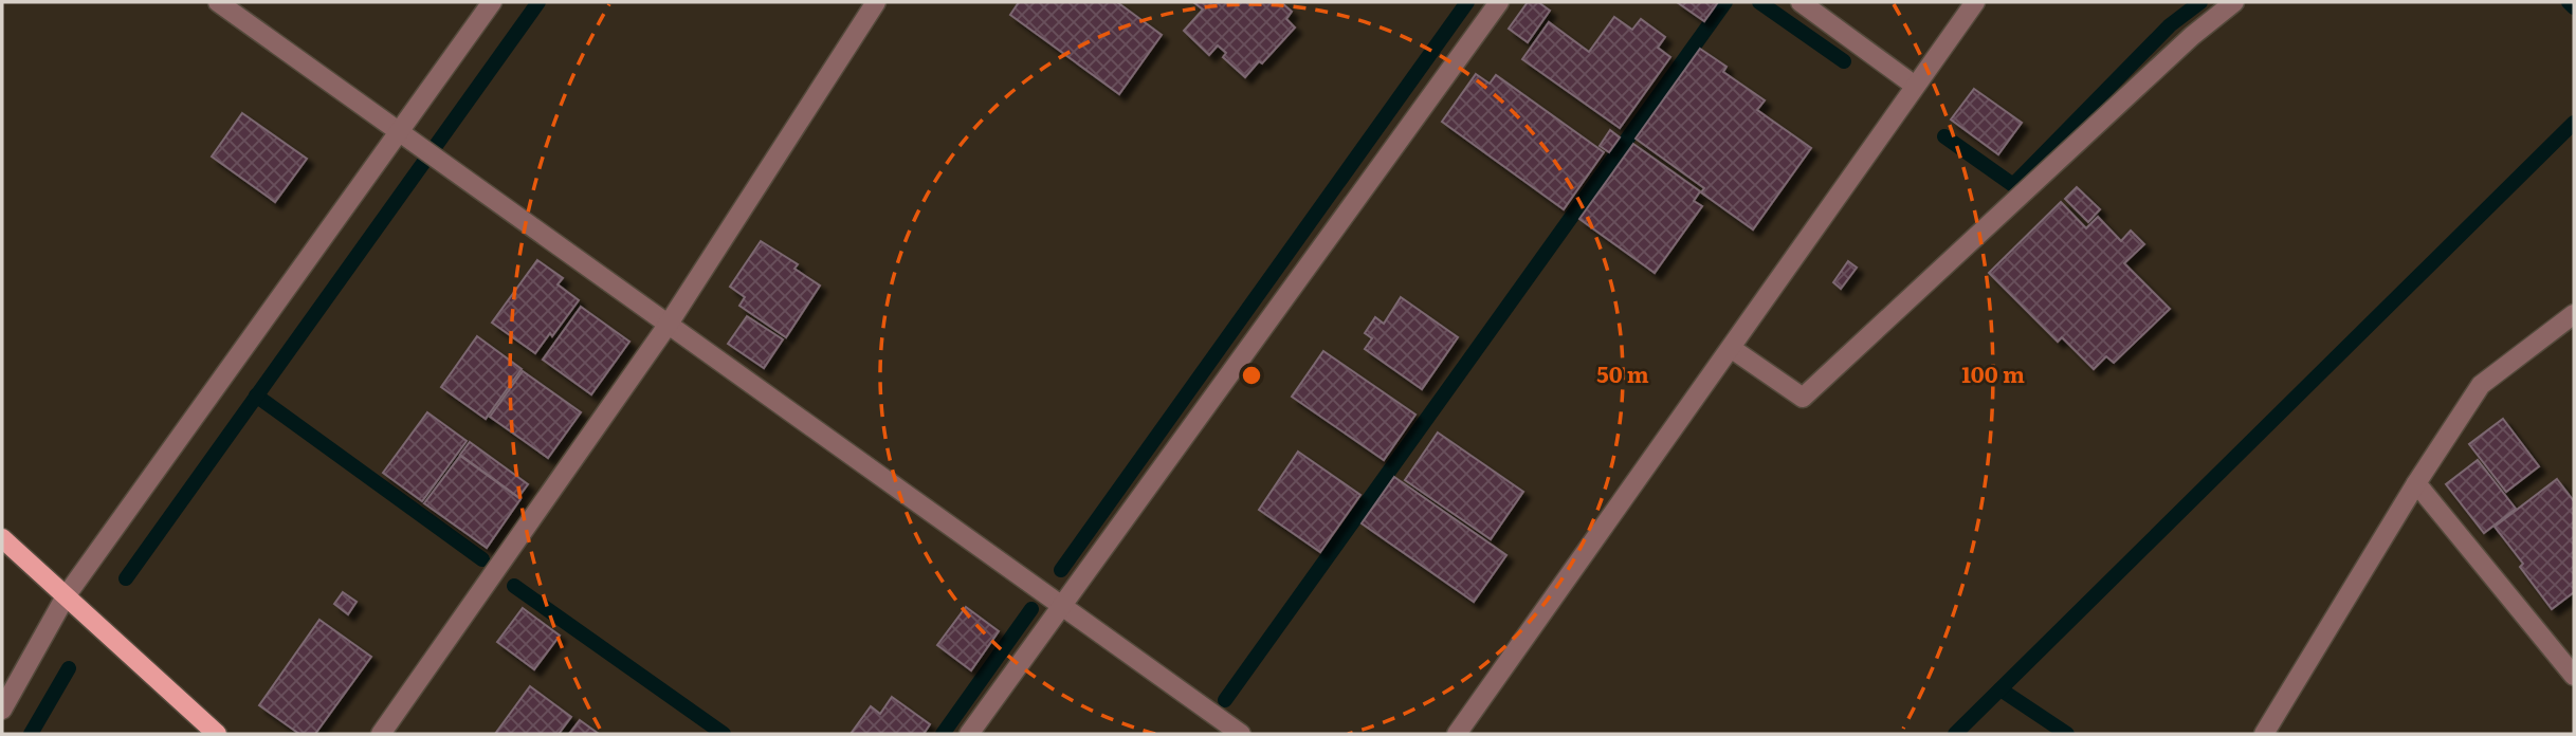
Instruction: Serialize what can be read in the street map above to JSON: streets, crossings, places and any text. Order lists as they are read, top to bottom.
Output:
{
  "rings": ["50 m", "100 m"]
}
